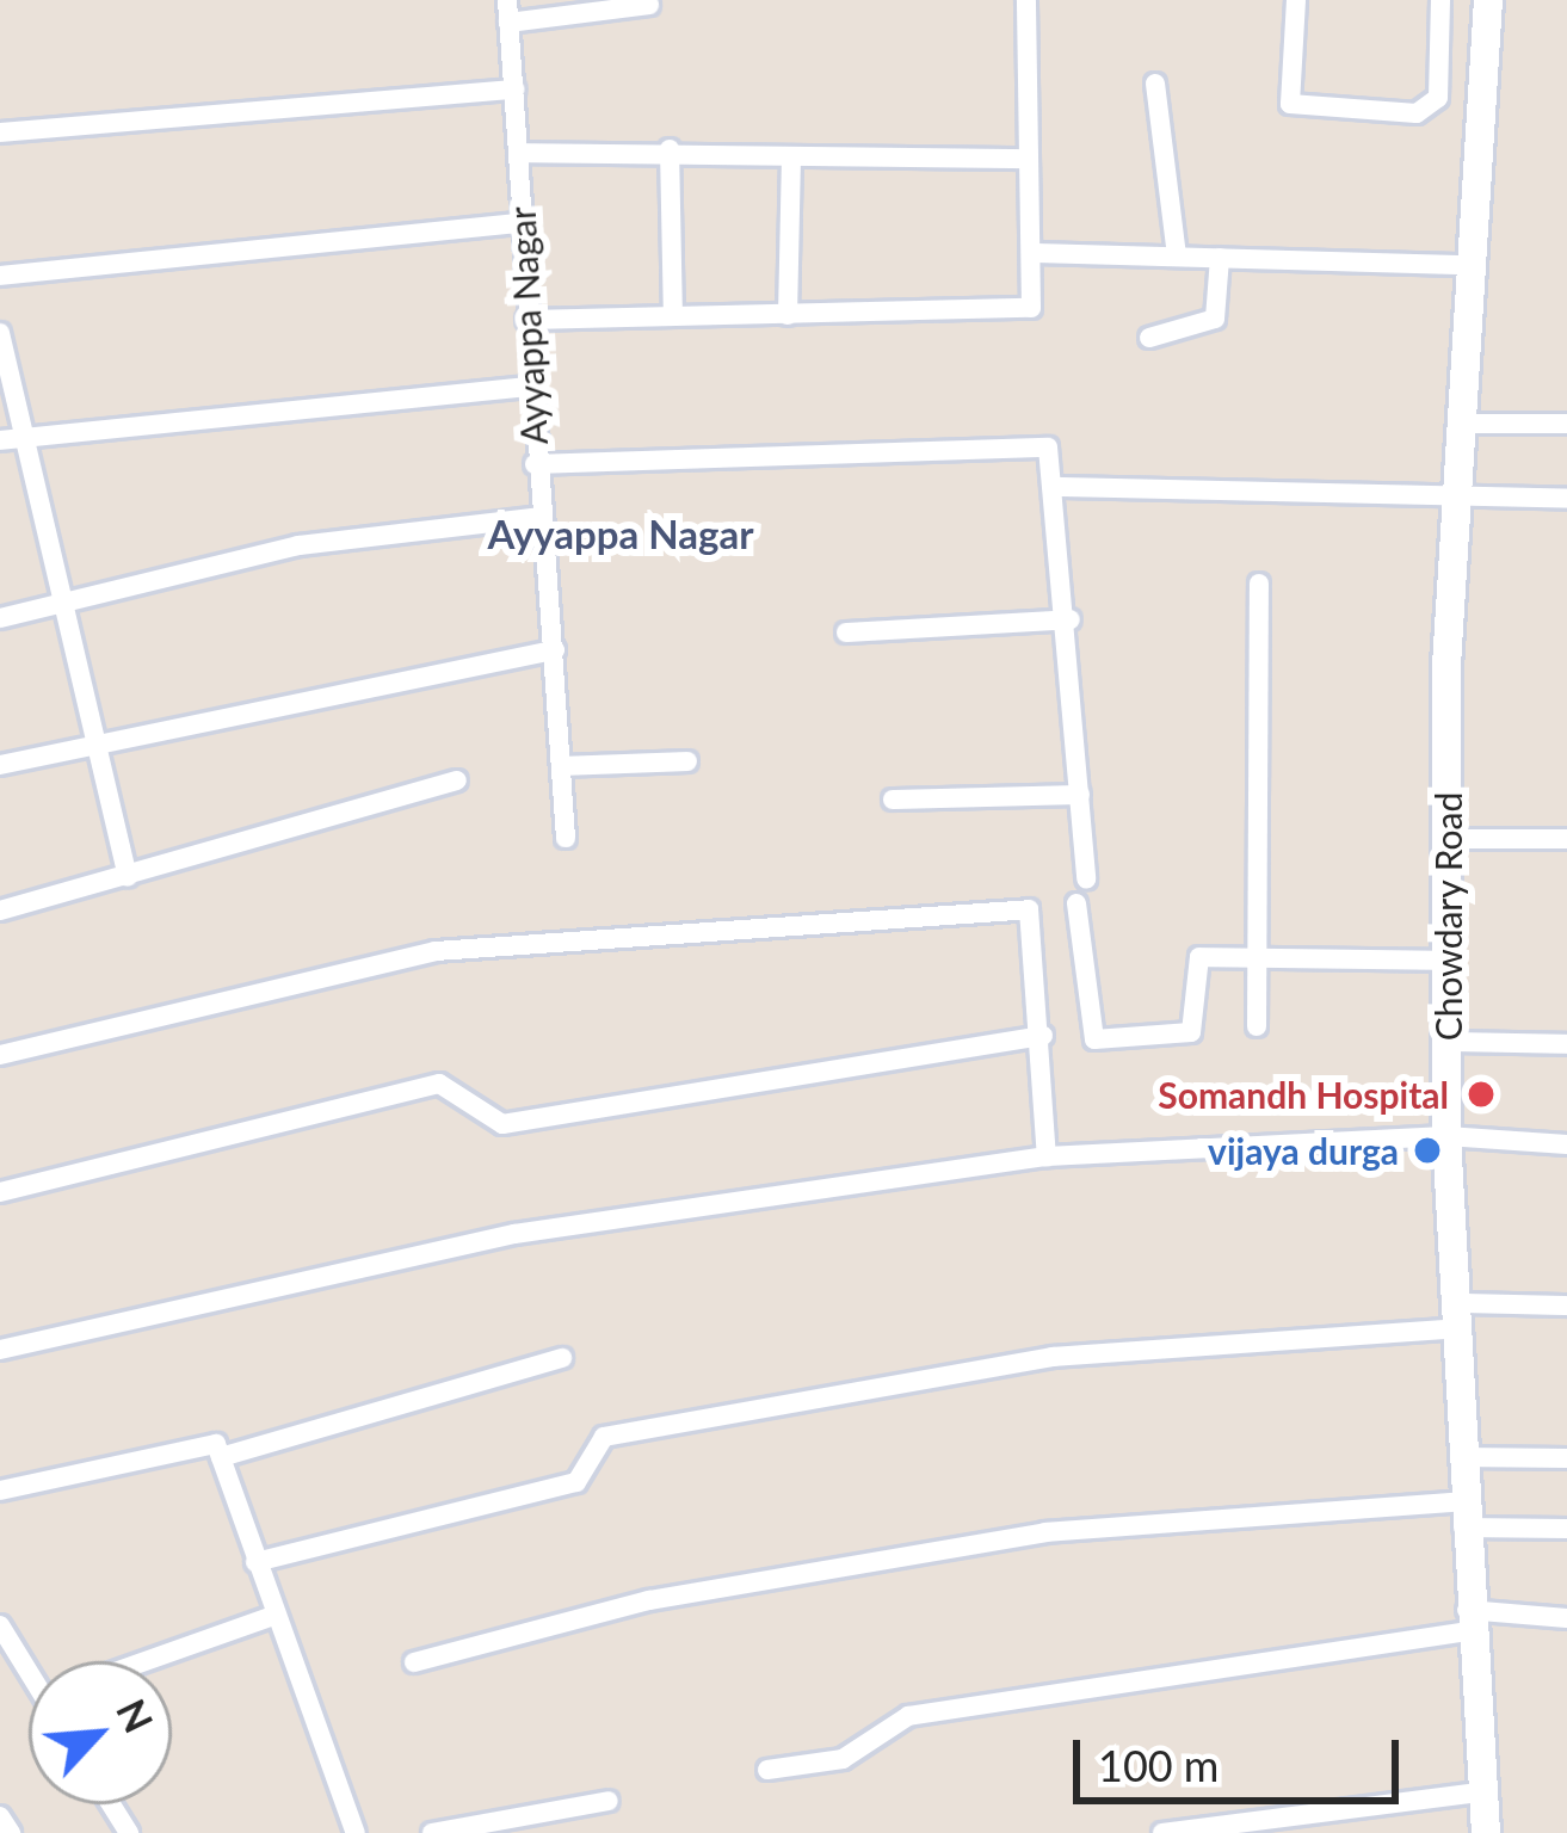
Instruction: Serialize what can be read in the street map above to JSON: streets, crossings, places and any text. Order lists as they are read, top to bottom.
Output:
{
  "streets": {
    "street": ["Ayyappa Nagar", "Chowdary Road"]
  },
  "districts": ["Ayyappa Nagar"],
  "places": ["Somandh Hospital", "vijaya durga"],
  "scale_bar": "100 m",
  "north": "top right"
}
